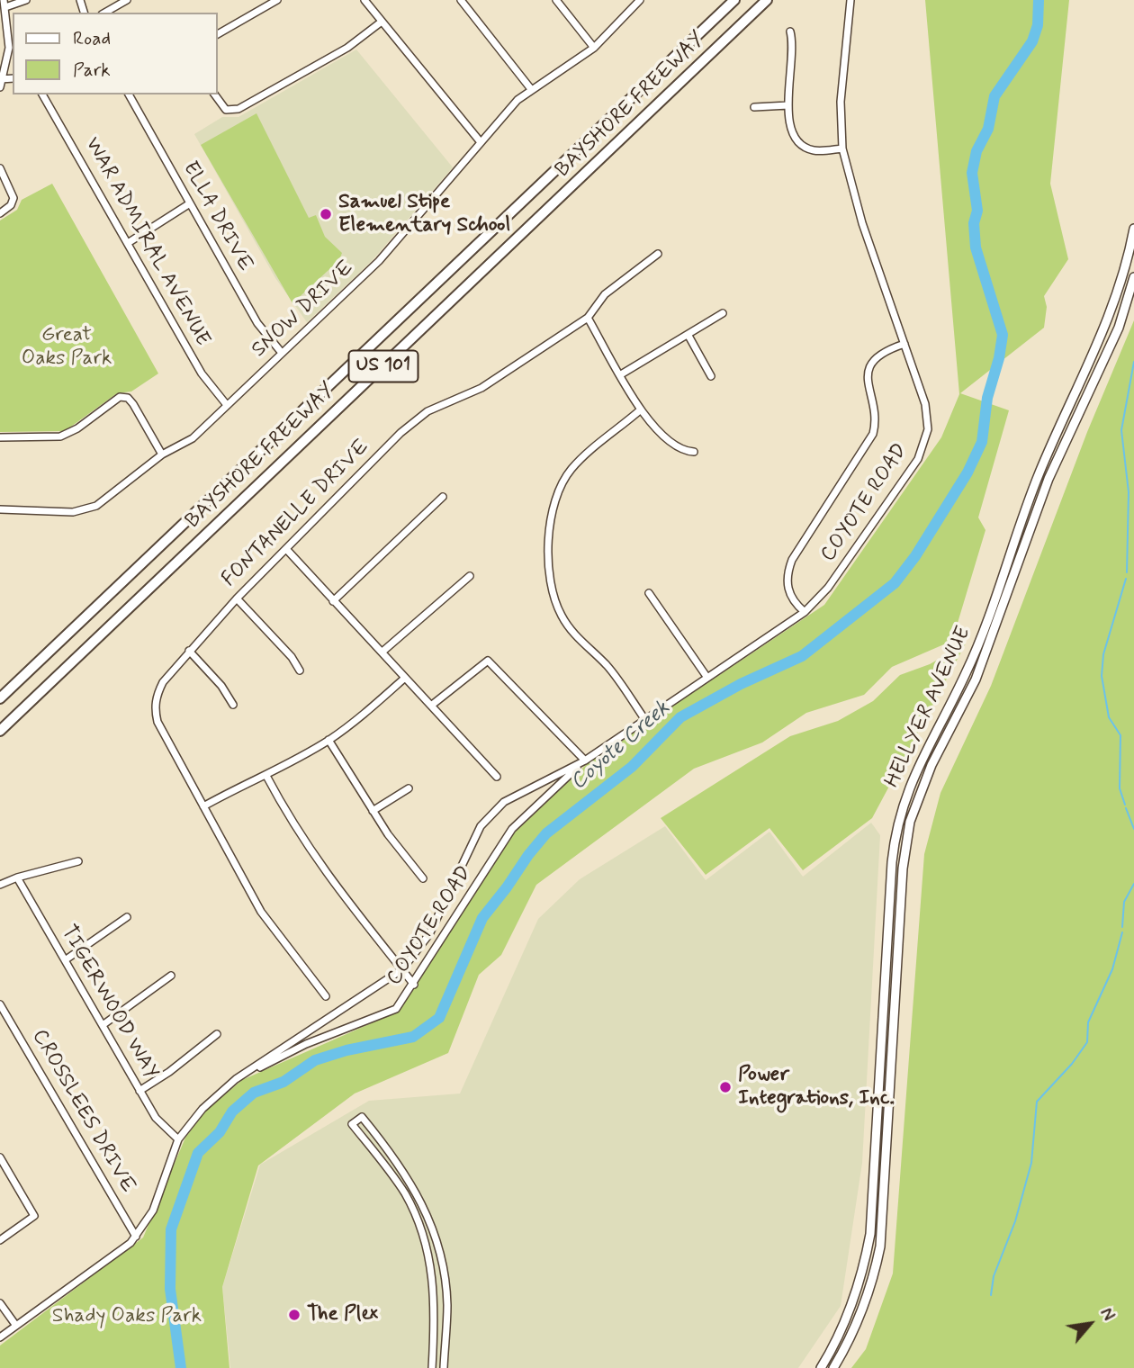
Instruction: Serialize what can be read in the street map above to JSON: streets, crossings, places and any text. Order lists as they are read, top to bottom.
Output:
{
  "streets": {
    "highway": ["BAYSHORE FREEWAY", "US 101"],
    "main road": ["HELLYER AVENUE"],
    "street": [
      "ELLA DRIVE",
      "WAR ADMIRAL AVENUE",
      "SNOW DRIVE",
      "COYOTE ROAD",
      "FONTANELLE DRIVE",
      "TIGERWOOD WAY",
      "CROSSLEES DRIVE"
    ]
  },
  "crossings": [
    ["ELLA DRIVE", "SNOW DRIVE"],
    ["WAR ADMIRAL AVENUE", "SNOW DRIVE"],
    ["COYOTE ROAD", "TIGERWOOD WAY"],
    ["COYOTE ROAD", "CROSSLEES DRIVE"]
  ],
  "water": ["Coyote Creek"],
  "parks": ["Great Oaks Park", "Shady Oaks Park"],
  "places": ["Samuel Stipe Elementary School", "Power Integrations, Inc.", "The Plex"],
  "legend": ["Road", "Park"],
  "north": "top right"
}
